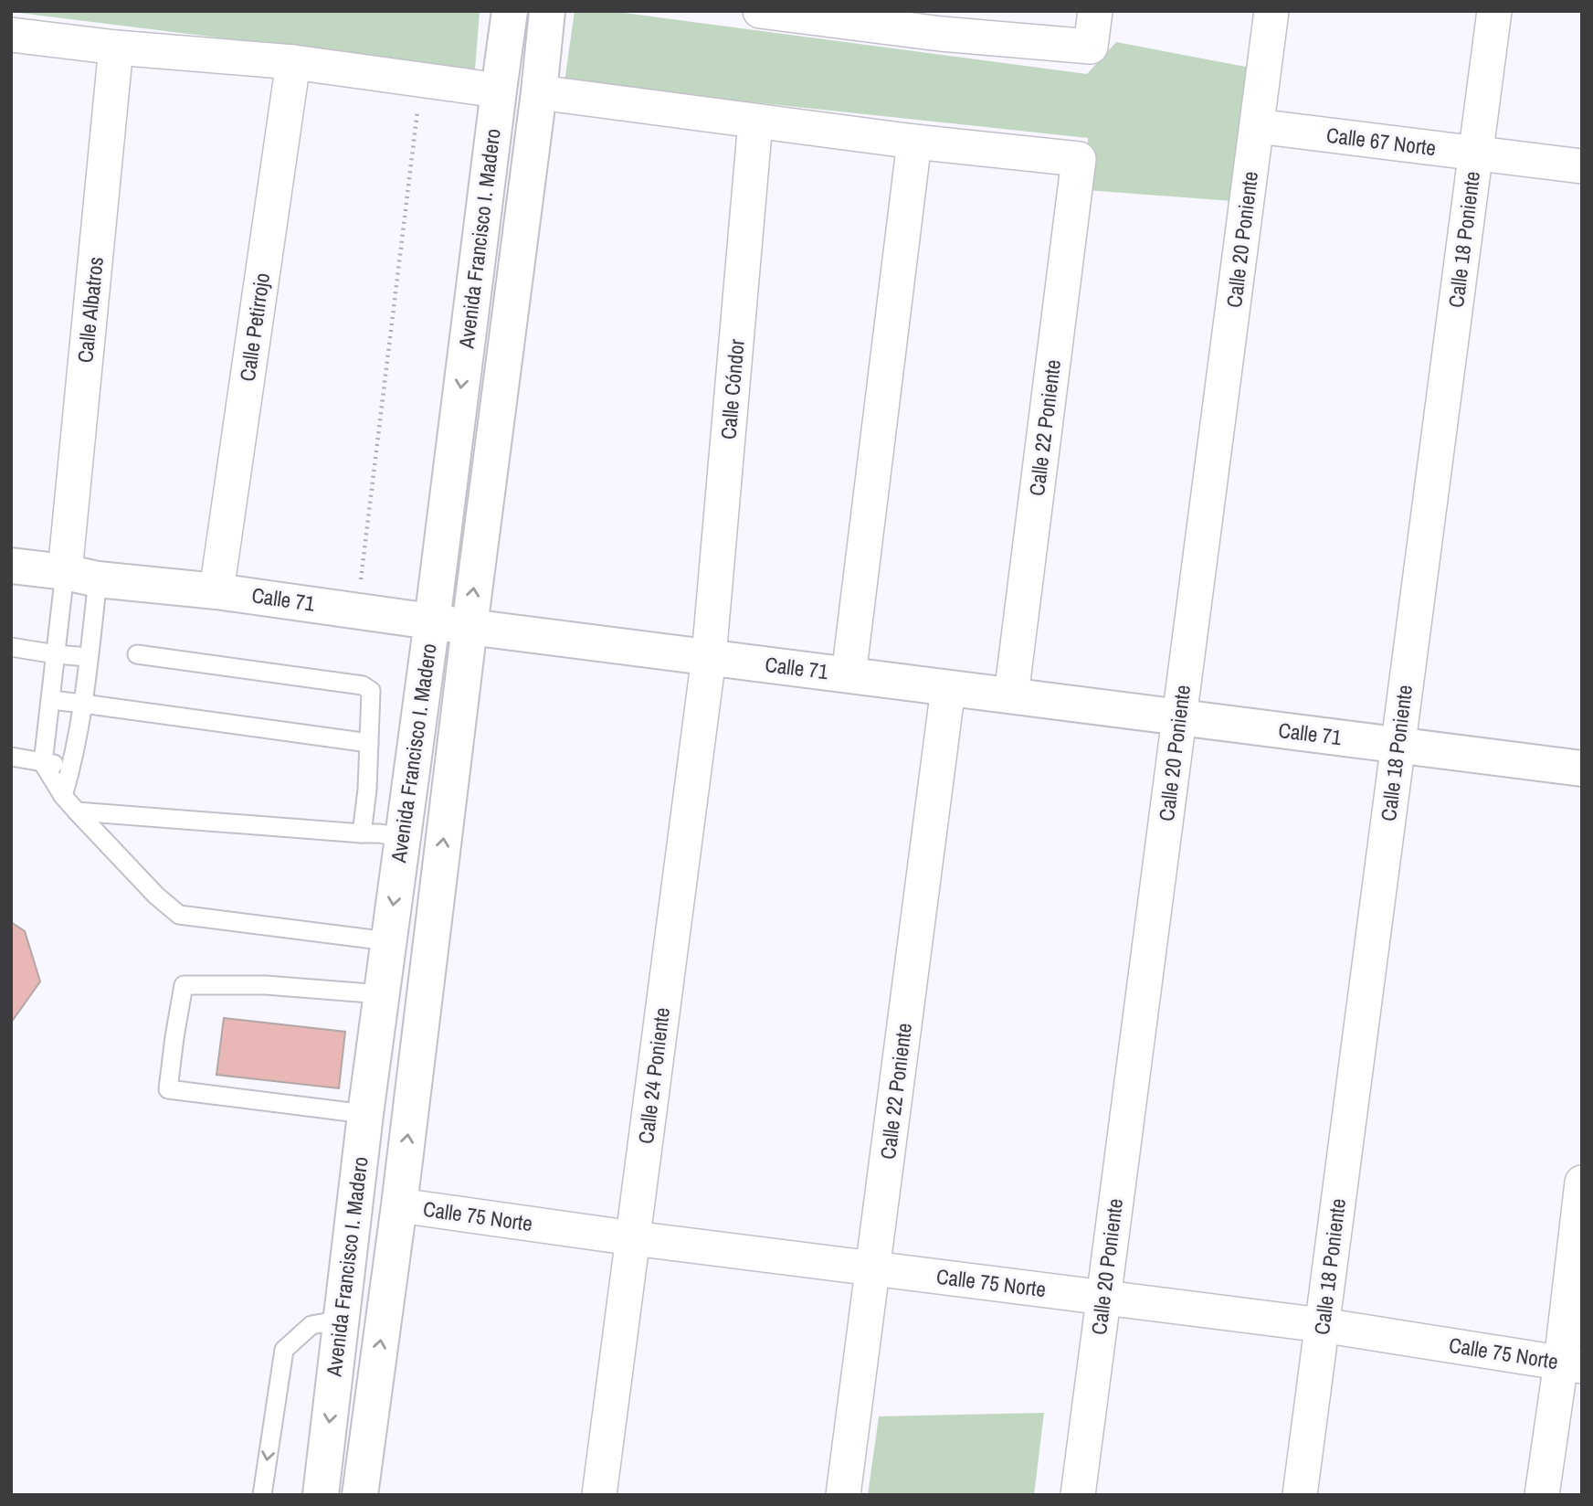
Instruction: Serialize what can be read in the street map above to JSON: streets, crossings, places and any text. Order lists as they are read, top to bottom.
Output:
{
  "streets": {
    "main road": ["Avenida Francisco I. Madero", "Calle 71"],
    "street": [
      "Calle 67 Norte",
      "Calle 20 Poniente",
      "Calle 18 Poniente",
      "Calle Albatros",
      "Calle Petirrojo",
      "Calle Cóndor",
      "Calle 22 Poniente",
      "Calle 24 Poniente",
      "Calle 75 Norte"
    ]
  },
  "crossings": [
    ["Calle 67 Norte", "Calle 20 Poniente"],
    ["Calle 67 Norte", "Calle 18 Poniente"],
    ["Avenida Francisco I. Madero", "Calle 71"],
    ["Avenida Francisco I. Madero", "Calle 75 Norte"],
    ["Calle 20 Poniente", "Calle 71"],
    ["Calle 20 Poniente", "Calle 75 Norte"],
    ["Calle 18 Poniente", "Calle 71"],
    ["Calle 18 Poniente", "Calle 75 Norte"],
    ["Calle Albatros", "Calle 71"],
    ["Calle Petirrojo", "Calle 71"],
    ["Calle Cóndor", "Calle 71"],
    ["Calle Cóndor", "Calle 24 Poniente"],
    ["Calle 22 Poniente", "Calle 71"],
    ["Calle 22 Poniente", "Calle 75 Norte"],
    ["Calle 71", "Calle 24 Poniente"],
    ["Calle 24 Poniente", "Calle 75 Norte"]
  ]
}
